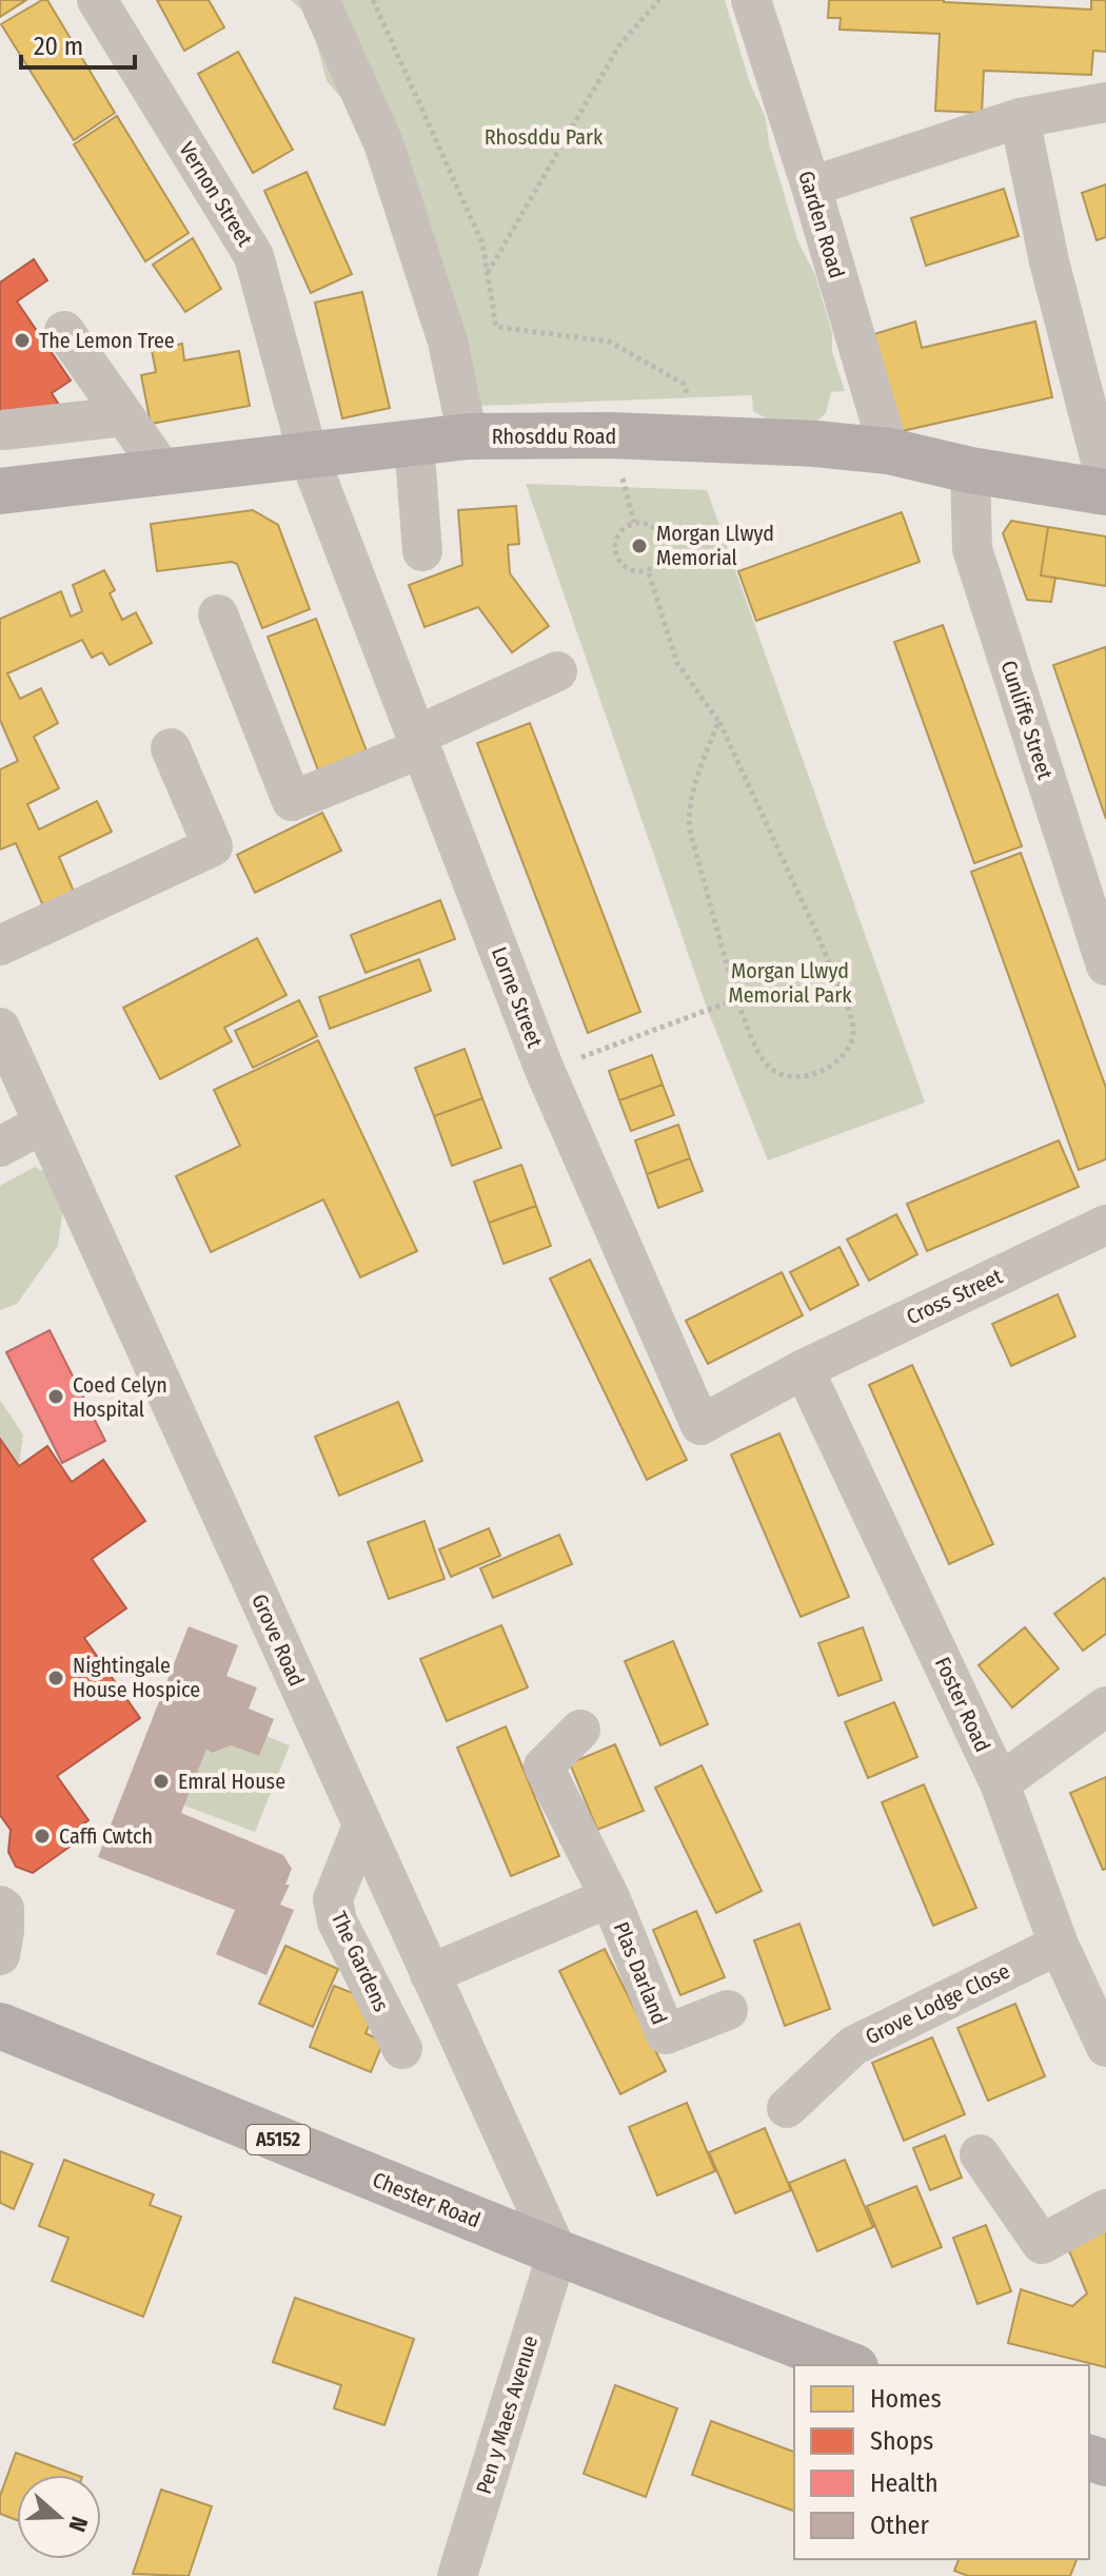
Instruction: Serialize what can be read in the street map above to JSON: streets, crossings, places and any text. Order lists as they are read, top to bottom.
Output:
{
  "streets": {
    "main road": ["Rhosddu Road", "A5152", "Chester Road"],
    "street": [
      "Vernon Street",
      "Garden Road",
      "Cunliffe Street",
      "Lorne Street",
      "Cross Street",
      "Grove Road",
      "Foster Road",
      "The Gardens",
      "Plas Darland",
      "Grove Lodge Close",
      "Pen y Maes Avenue"
    ]
  },
  "crossings": [
    ["Vernon Street", "Rhosddu Road"],
    ["Vernon Street", "Lorne Street"],
    ["Garden Road", "Rhosddu Road"],
    ["Rhosddu Road", "Cunliffe Street"],
    ["Rhosddu Road", "Lorne Street"],
    ["Lorne Street", "Cross Street"],
    ["Lorne Street", "Foster Road"],
    ["Cross Street", "Foster Road"],
    ["Grove Road", "The Gardens"],
    ["Grove Road", "Plas Darland"],
    ["Grove Road", "Chester Road"],
    ["Grove Road", "Pen y Maes Avenue"],
    ["Foster Road", "Grove Lodge Close"],
    ["Chester Road", "Pen y Maes Avenue"]
  ],
  "parks": ["Rhosddu Park", "Morgan Llwyd Memorial Park"],
  "places": [
    "The Lemon Tree",
    "Morgan Llwyd Memorial",
    "Coed Celyn Hospital",
    "Nightingale House Hospice",
    "Emral House",
    "Caffi Cwtch"
  ],
  "legend": [
    "Homes",
    "Shops",
    "Health",
    "Other"
  ],
  "scale_bar": "20 m",
  "north": "right"
}
